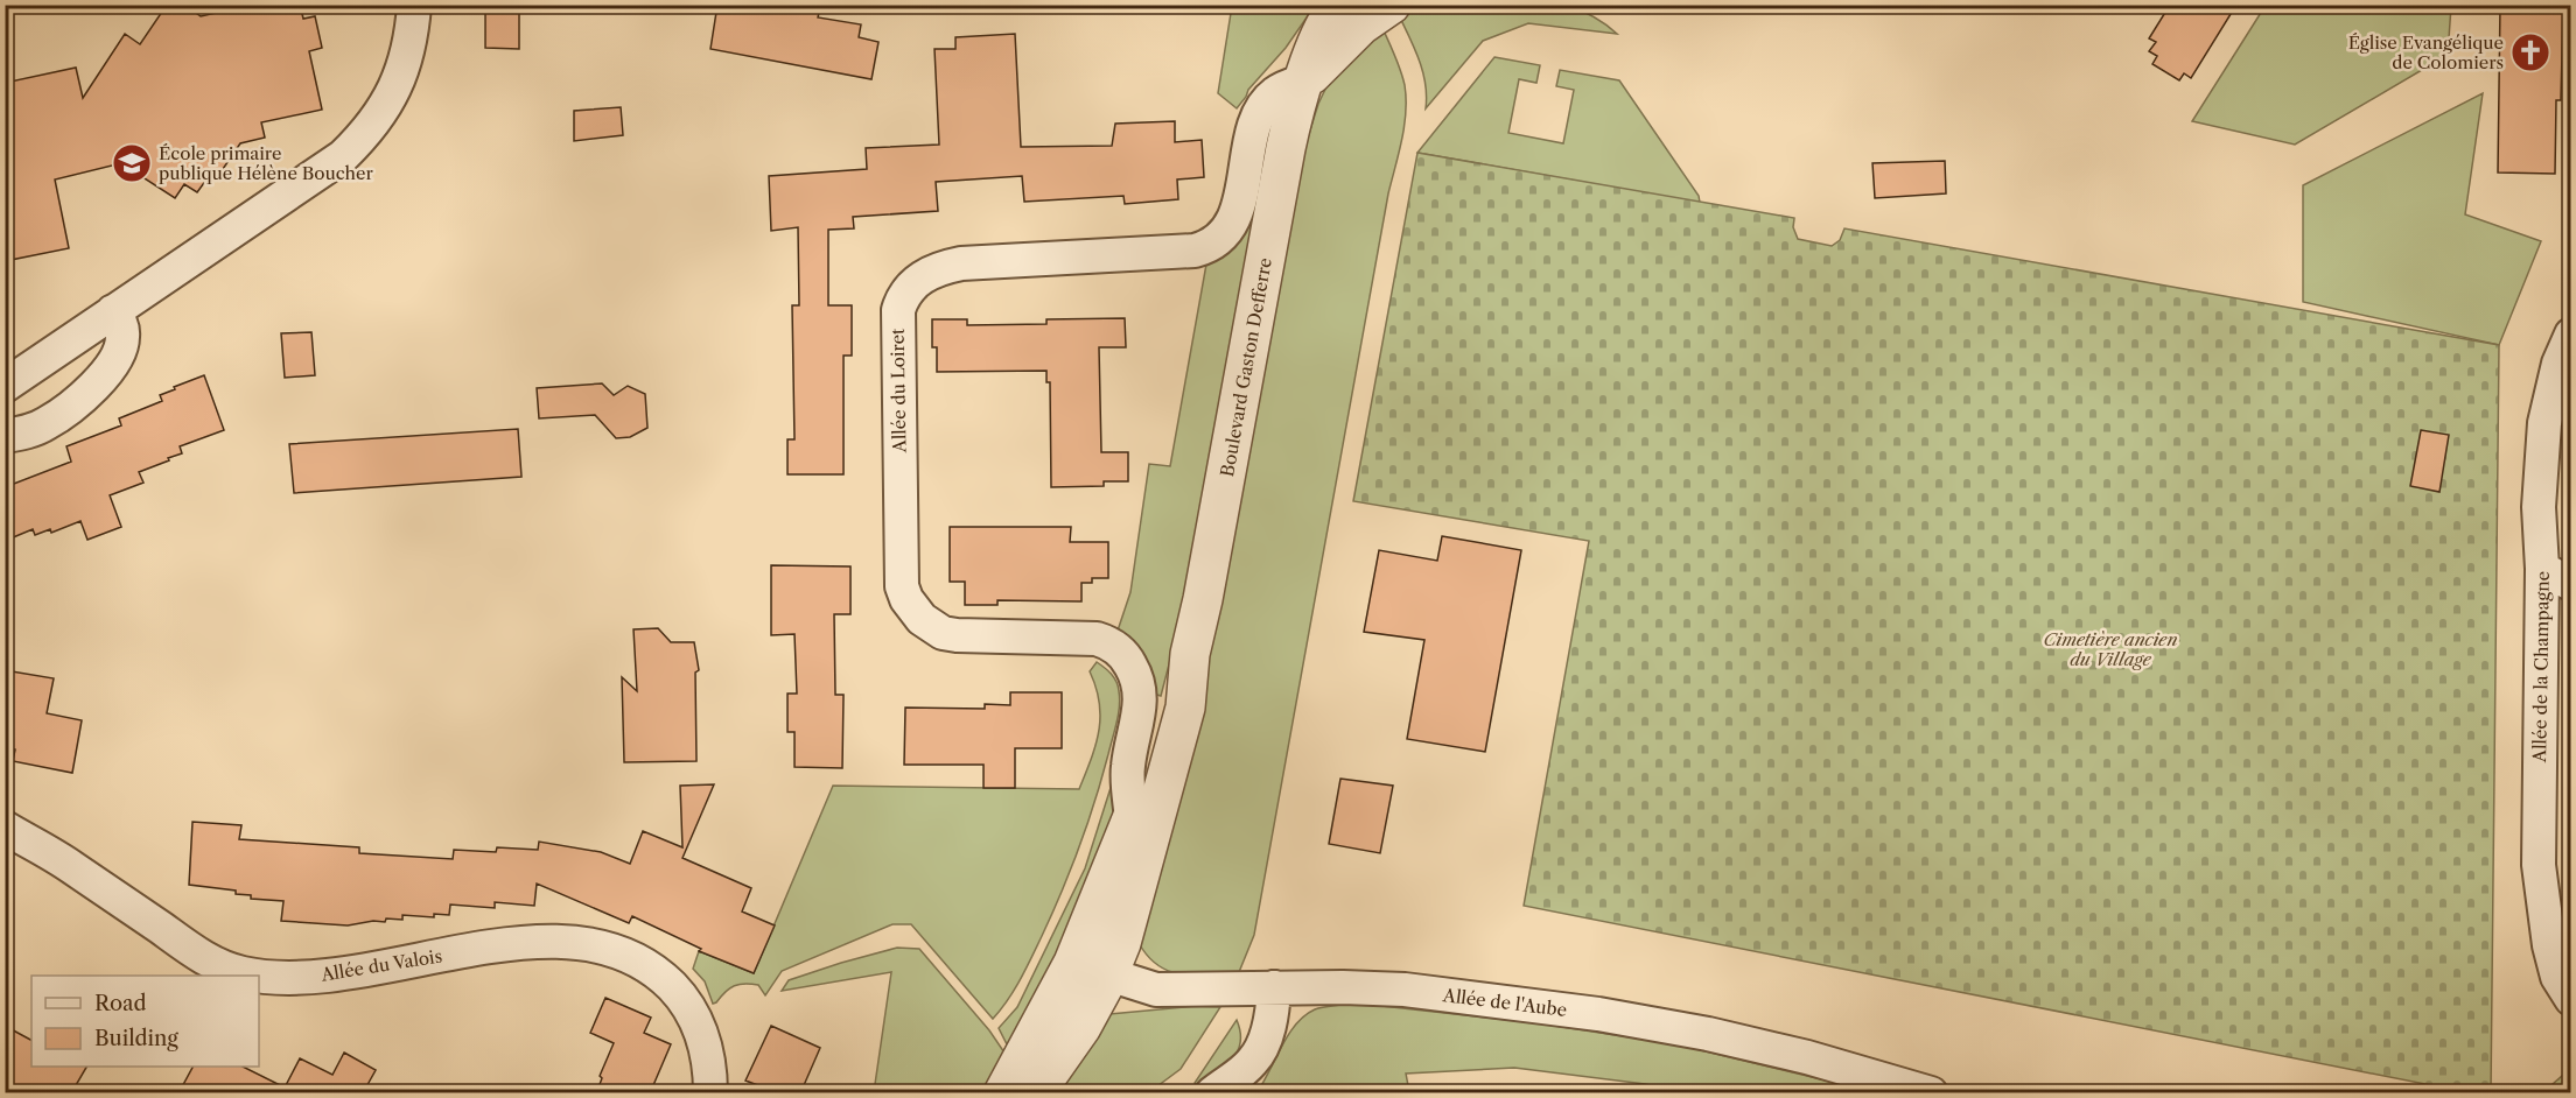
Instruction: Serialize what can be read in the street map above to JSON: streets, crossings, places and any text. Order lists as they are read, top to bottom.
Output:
{
  "streets": {
    "street": [
      "Boulevard Gaston Defferre",
      "Allée du Loiret",
      "Allée de la Champagne",
      "Allée du Valois",
      "Allée de l'Aube"
    ]
  },
  "crossings": [
    ["Boulevard Gaston Defferre", "Allée du Loiret"],
    ["Boulevard Gaston Defferre", "Allée de l'Aube"]
  ],
  "parks": ["Cimetière ancien du Village"],
  "places": {
    "church": ["Église Evangélique de Colomiers"],
    "school or university": ["École primaire publique Hélène Boucher"]
  },
  "legend": ["Road", "Building"]
}
